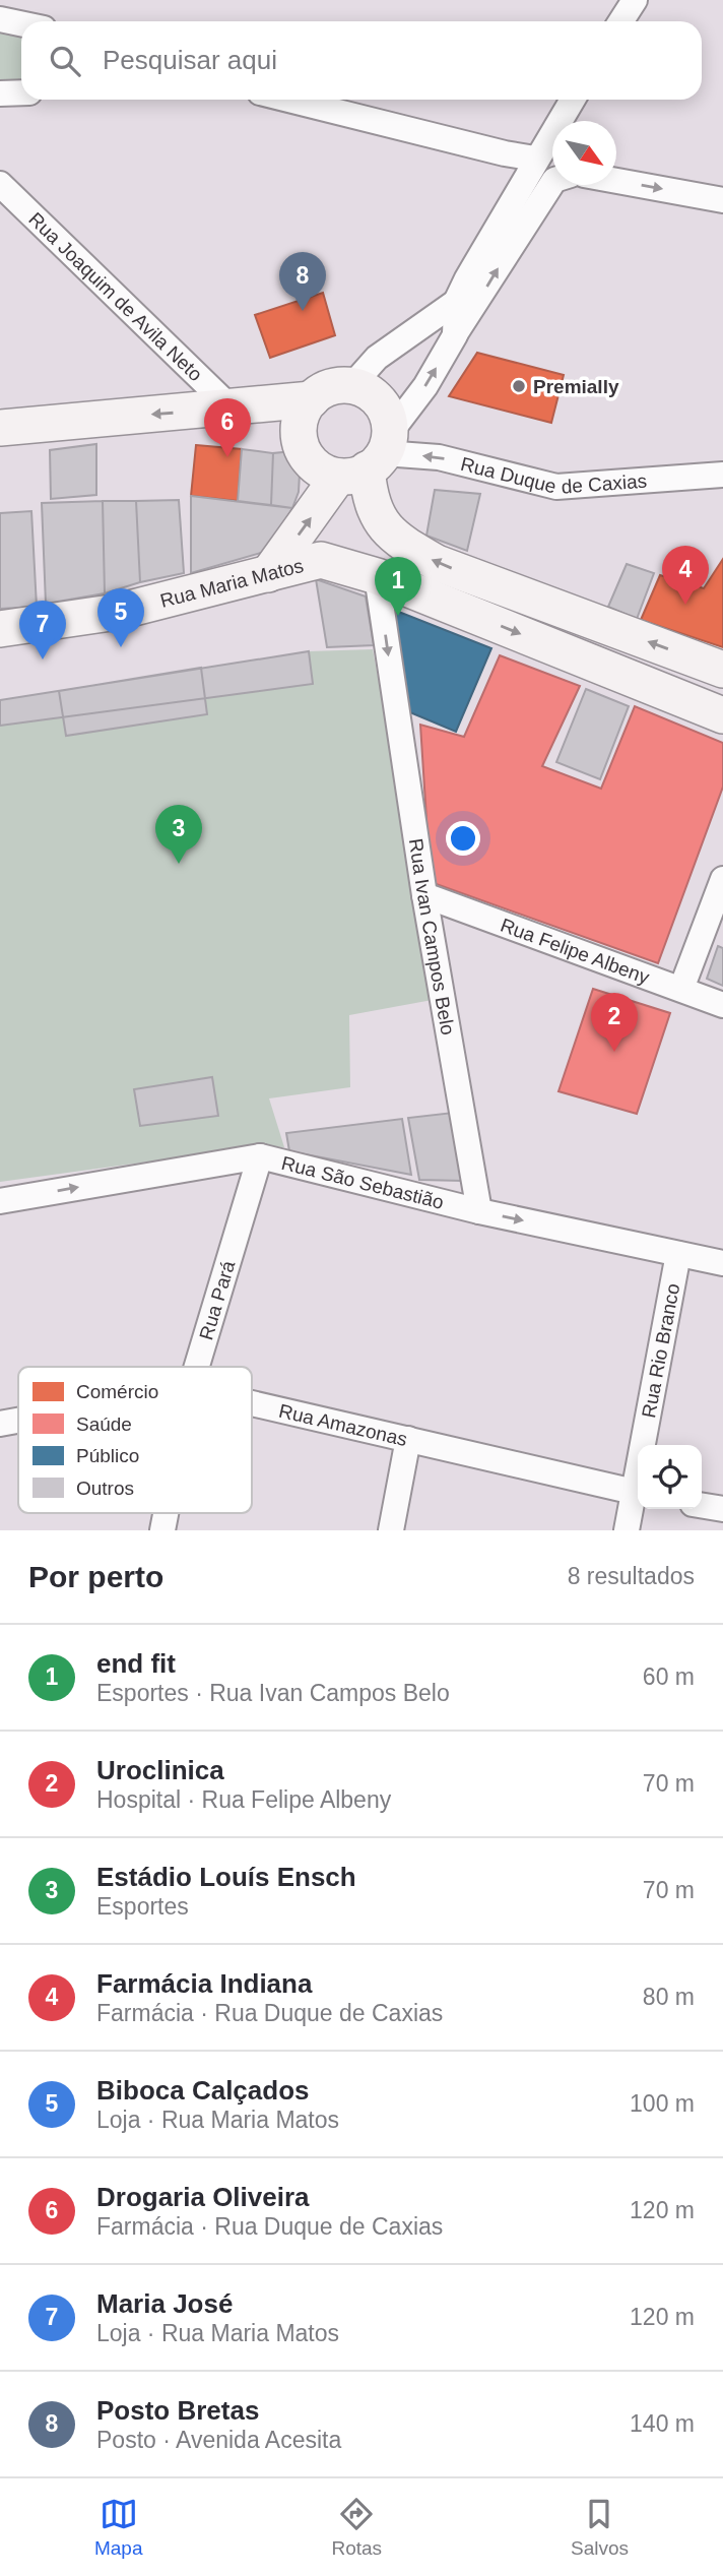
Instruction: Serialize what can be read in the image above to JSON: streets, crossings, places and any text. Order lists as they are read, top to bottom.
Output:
{
  "streets": {
    "main road": ["Rua Maria Matos"],
    "street": [
      "Rua Joaquim de Avila Neto",
      "Rua Duque de Caxias",
      "Rua Ivan Campos Belo",
      "Rua Felipe Albeny",
      "Rua São Sebastião",
      "Rua Pará",
      "Rua Rio Branco",
      "Rua Amazonas"
    ]
  },
  "crossings": [
    ["Rua Maria Matos", "Rua Ivan Campos Belo"],
    ["Rua Ivan Campos Belo", "Rua Felipe Albeny"],
    ["Rua Ivan Campos Belo", "Rua São Sebastião"],
    ["Rua São Sebastião", "Rua Pará"],
    ["Rua São Sebastião", "Rua Rio Branco"]
  ],
  "one_way": ["Rua Duque de Caxias", "Rua Ivan Campos Belo", "Rua São Sebastião"],
  "places": ["Premially"],
  "legend": [
    "Comércio",
    "Saúde",
    "Público",
    "Outros"
  ],
  "north": "bottom right",
  "page": {
    "search": "Pesquisar aqui",
    "pins": [
      "8",
      "6",
      "4",
      "1",
      "5",
      "7",
      "3",
      "2"
    ],
    "heading": ["Por perto", "8 resultados"],
    "list": [
      {
        "mark": "1",
        "name": "end fit",
        "note": "Esportes · Rua Ivan Campos Belo",
        "value": "60 m"
      },
      {
        "mark": "2",
        "name": "Uroclinica",
        "note": "Hospital · Rua Felipe Albeny",
        "value": "70 m"
      },
      {
        "mark": "3",
        "name": "Estádio Louís Ensch",
        "note": "Esportes",
        "value": "70 m"
      },
      {
        "mark": "4",
        "name": "Farmácia Indiana",
        "note": "Farmácia · Rua Duque de Caxias",
        "value": "80 m"
      },
      {
        "mark": "5",
        "name": "Biboca Calçados",
        "note": "Loja · Rua Maria Matos",
        "value": "100 m"
      },
      {
        "mark": "6",
        "name": "Drogaria Oliveira",
        "note": "Farmácia · Rua Duque de Caxias",
        "value": "120 m"
      },
      {
        "mark": "7",
        "name": "Maria José",
        "note": "Loja · Rua Maria Matos",
        "value": "120 m"
      },
      {
        "mark": "8",
        "name": "Posto Bretas",
        "note": "Posto · Avenida Acesita",
        "value": "140 m"
      }
    ],
    "nav": ["Mapa", "Rotas", "Salvos"]
  }
}
